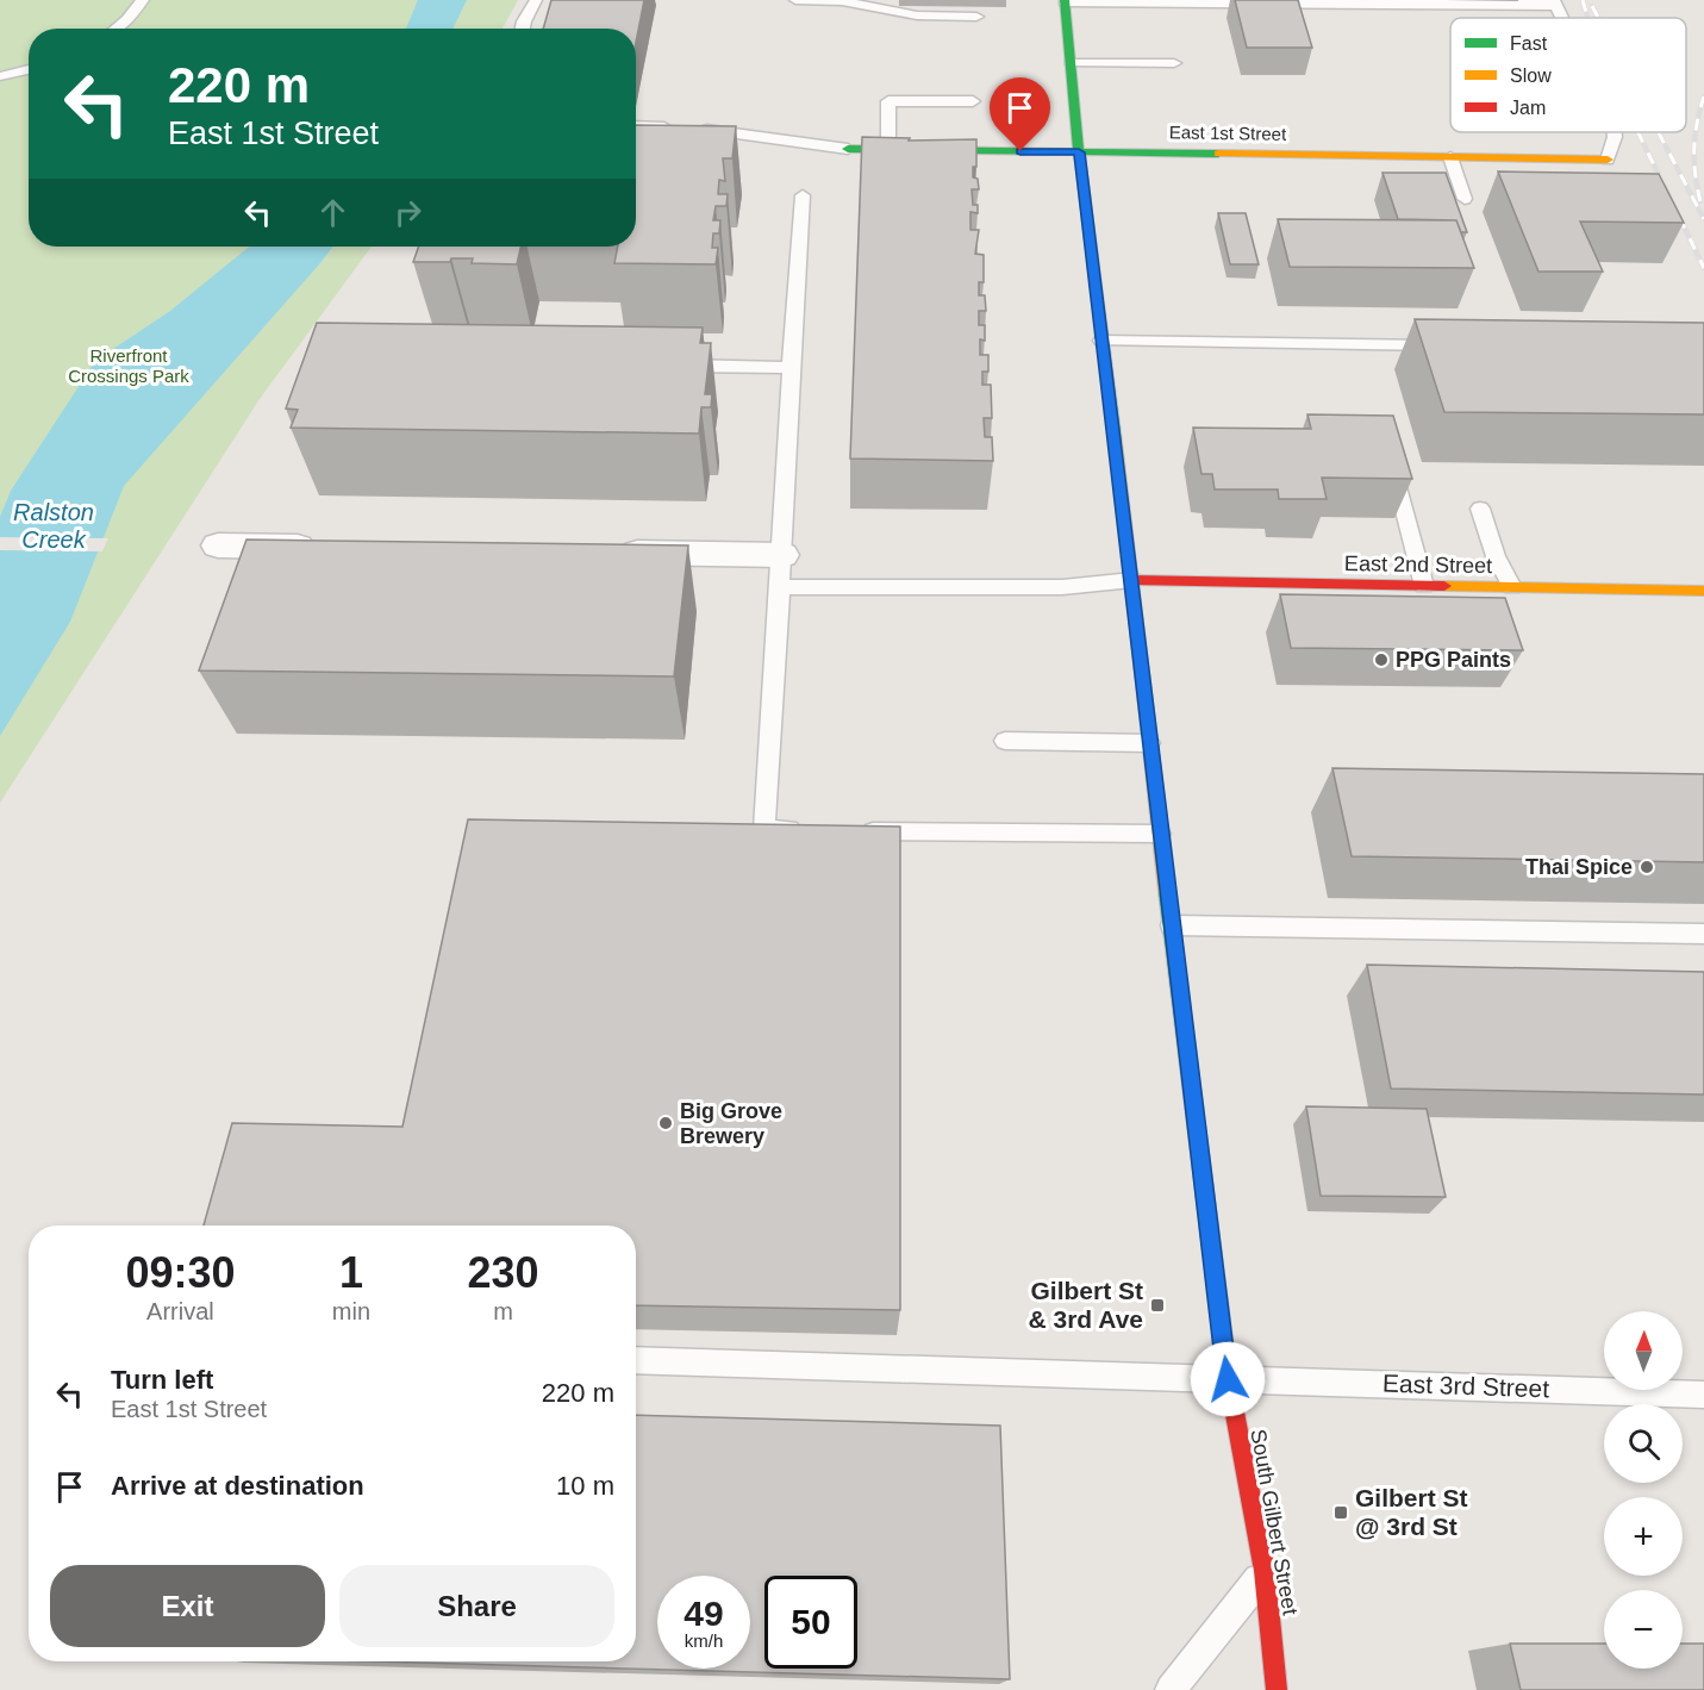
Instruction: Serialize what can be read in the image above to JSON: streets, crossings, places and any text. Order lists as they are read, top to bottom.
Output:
{
  "streets": {
    "main road": ["East 1st Street", "East 2nd Street", "South Gilbert Street"],
    "lane": ["East 3rd Street"]
  },
  "crossings": [
    ["East 1st Street", "South Gilbert Street"],
    ["East 2nd Street", "South Gilbert Street"],
    ["East 3rd Street", "South Gilbert Street"]
  ],
  "water": ["Ralston Creek"],
  "parks": ["Riverfront Crossings Park"],
  "places": {
    "other": ["PPG Paints", "Thai Spice", "Big Grove Brewery"],
    "transit": ["Gilbert St & 3rd Ave", "Gilbert St @ 3rd St"]
  },
  "legend": ["Fast", "Slow", "Jam"],
  "north": "top",
  "page": {
    "turn": ["220 m", "East 1st Street"],
    "eta": [
      "09:30",
      "Arrival",
      "1",
      "min",
      "230",
      "m"
    ],
    "map_buttons": ["+", "−"],
    "list": [
      {
        "name": "Turn left",
        "note": "East 1st Street",
        "value": "220 m"
      },
      {
        "name": "Arrive at destination",
        "value": "10 m"
      }
    ],
    "buttons": ["Exit", "Share"],
    "speed": "49 km/h",
    "limit": "50"
  }
}
